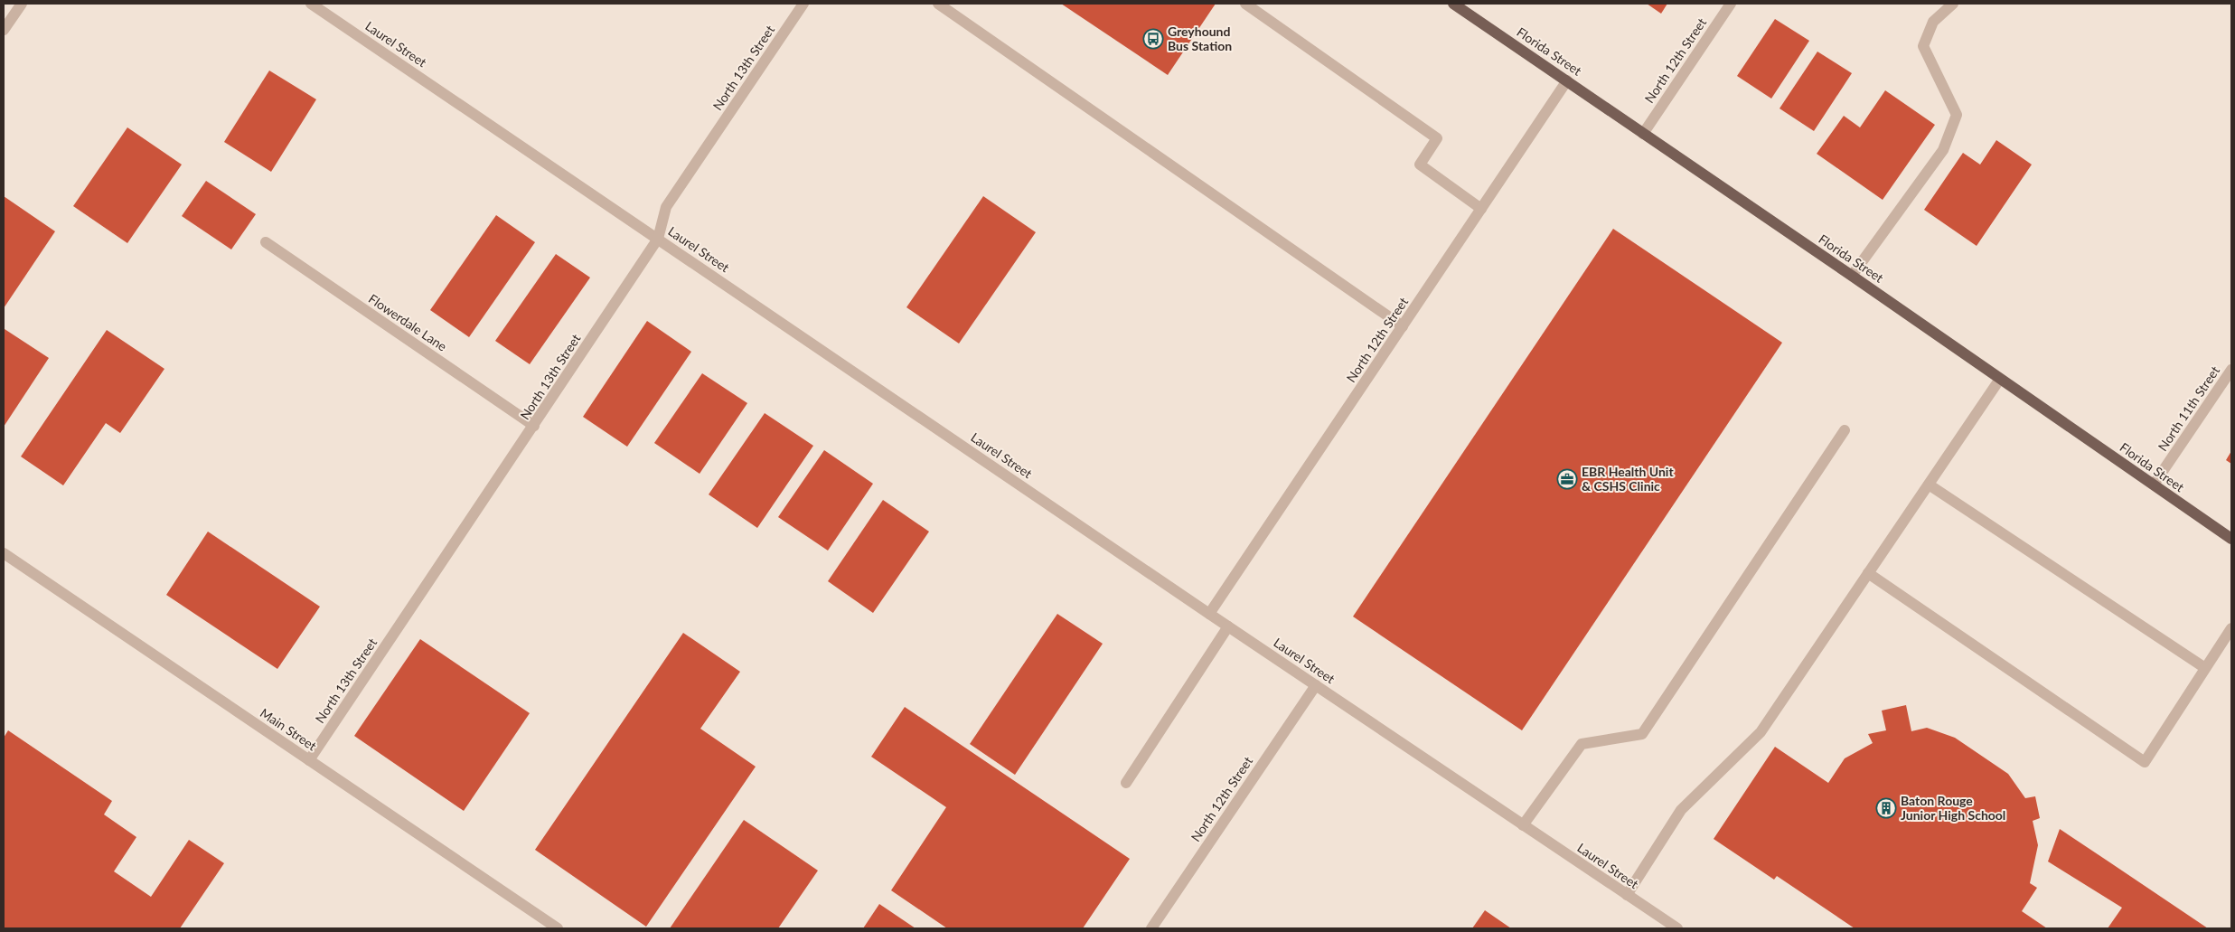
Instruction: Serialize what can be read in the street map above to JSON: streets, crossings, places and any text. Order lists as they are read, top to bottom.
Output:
{
  "streets": {
    "main road": ["Florida Street"],
    "street": [
      "Laurel Street",
      "North 12th Street",
      "North 13th Street",
      "Flowerdale Lane",
      "North 11th Street",
      "Main Street"
    ]
  },
  "crossings": [
    ["Laurel Street", "North 12th Street"],
    ["Laurel Street", "North 13th Street"],
    ["Florida Street", "North 12th Street"],
    ["Florida Street", "North 11th Street"],
    ["North 13th Street", "Flowerdale Lane"],
    ["North 13th Street", "Main Street"]
  ],
  "places": {
    "bus stop": ["Greyhound Bus Station"],
    "office": ["EBR Health Unit & CSHS Clinic"],
    "building": ["Baton Rouge Junior High School"]
  }
}
